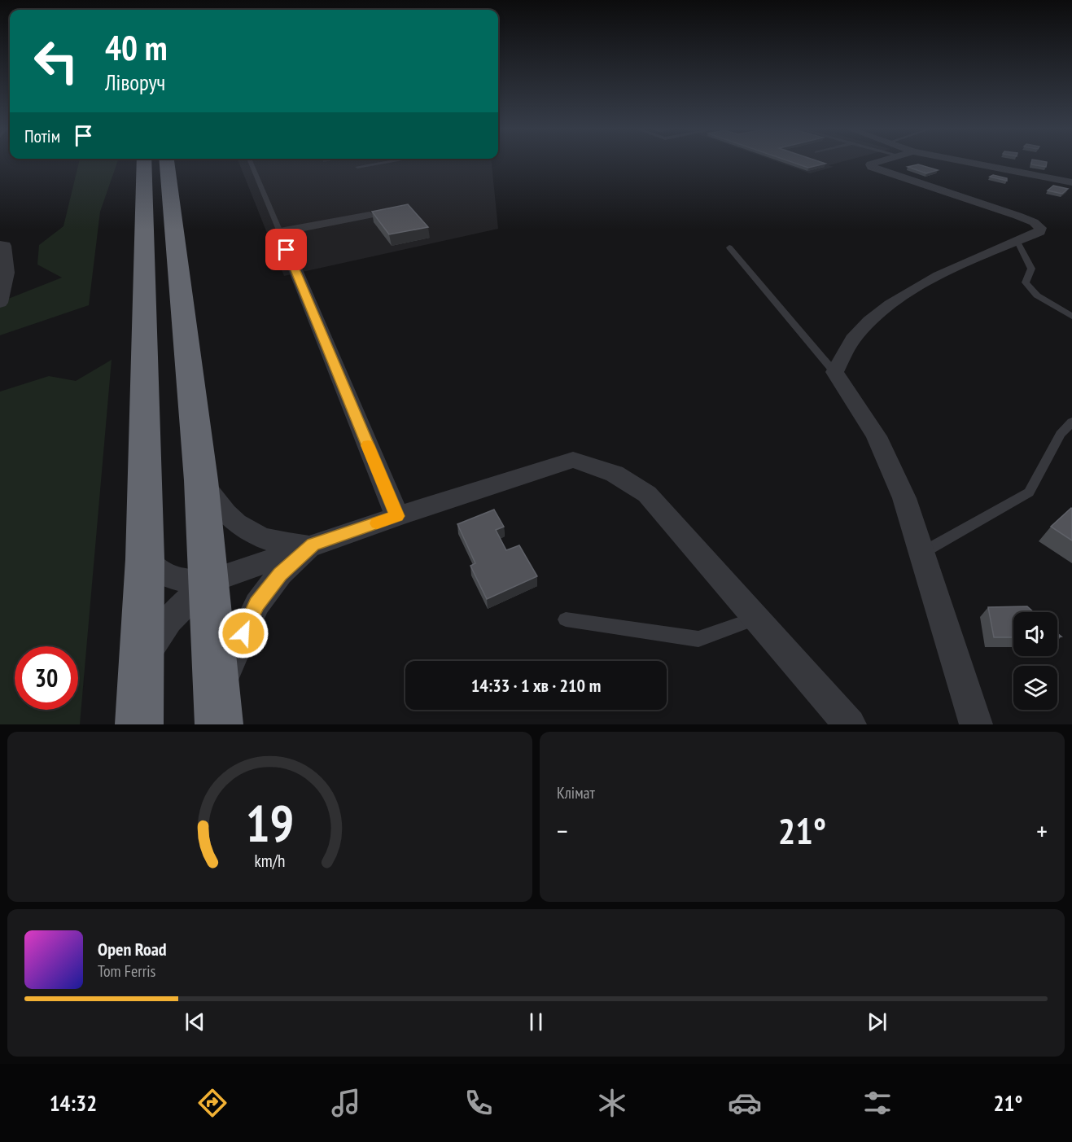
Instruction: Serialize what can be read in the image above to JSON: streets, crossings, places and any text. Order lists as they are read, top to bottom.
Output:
{
  "page": {
    "turn": ["40 m", "Ліворуч"],
    "then": "Потім",
    "limit": "30",
    "trip": "14:33 · 1 хв · 210 m",
    "tile": "Клімат",
    "heat": ["−", "21°", "+"],
    "song": ["Open Road", "Tom Ferris"],
    "tabs": ["14:32", "21°"],
    "gauge": ["19", "km/h"]
  }
}
